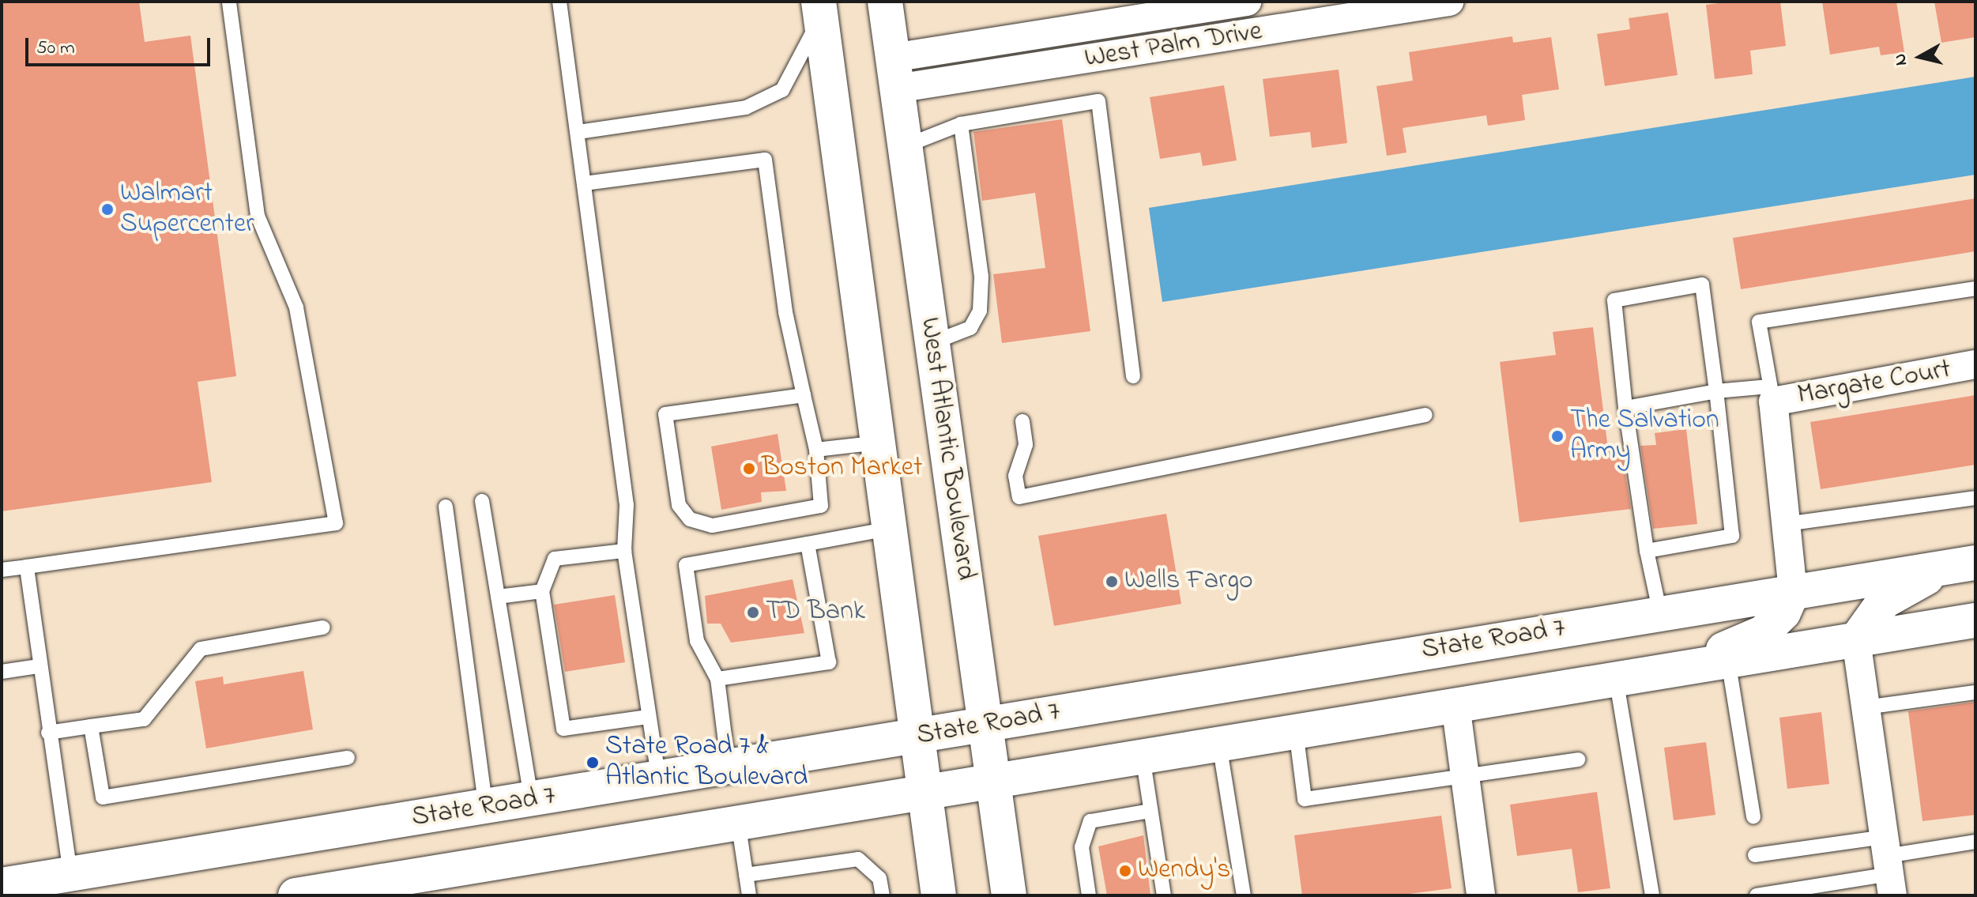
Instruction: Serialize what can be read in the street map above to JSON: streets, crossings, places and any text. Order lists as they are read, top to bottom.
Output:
{
  "streets": {
    "main road": ["West Atlantic Boulevard", "State Road 7"],
    "street": ["West Palm Drive", "Margate Court"]
  },
  "crossings": [
    ["West Palm Drive", "West Atlantic Boulevard"],
    ["Margate Court", "State Road 7"],
    ["West Atlantic Boulevard", "State Road 7"]
  ],
  "places": [
    "Walmart Supercenter",
    "The Salvation Army",
    "Boston Market",
    "Wells Fargo",
    "TD Bank",
    "State Road 7 & Atlantic Boulevard",
    "Wendy's"
  ],
  "scale_bar": "50 m",
  "north": "left"
}
